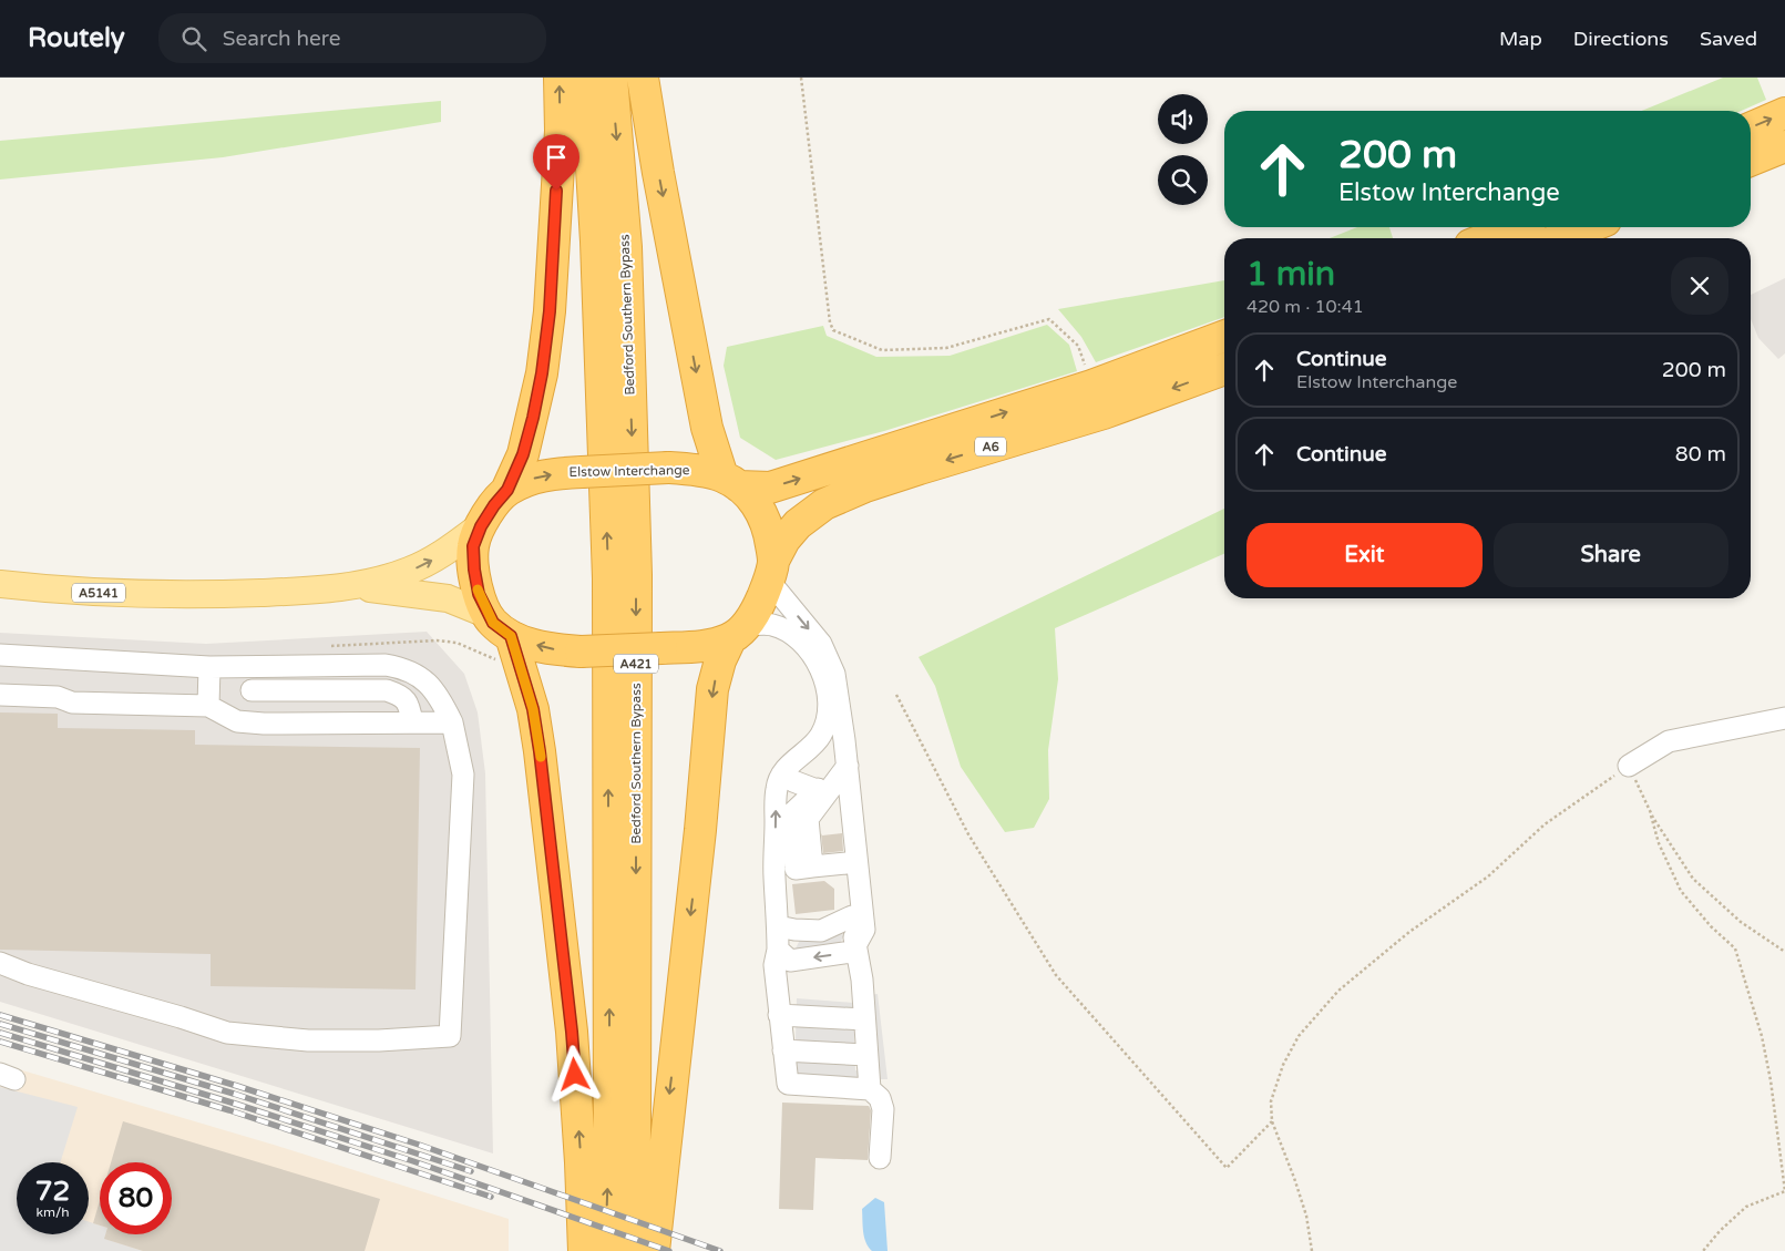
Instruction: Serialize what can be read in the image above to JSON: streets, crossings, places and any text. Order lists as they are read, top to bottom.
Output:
{
  "streets": {
    "highway": [
      "Bedford Southern Bypass",
      "A6",
      "Elstow Interchange",
      "A421"
    ],
    "main road": ["A5141"]
  },
  "crossings": [
    ["A6", "Elstow Interchange"],
    ["Elstow Interchange", "A5141"]
  ],
  "page": {
    "header": "Routely",
    "search": "Search here",
    "nav": ["Map", "Directions", "Saved"],
    "turn": ["200 m", "Elstow Interchange"],
    "heading": ["1 min", "420 m · 10:41"],
    "list": [
      {
        "name": "Continue",
        "note": "Elstow Interchange",
        "value": "200 m"
      },
      {
        "name": "Continue",
        "value": "80 m"
      }
    ],
    "buttons": ["Exit", "Share"],
    "speed": "72 km/h",
    "limit": "80"
  }
}
